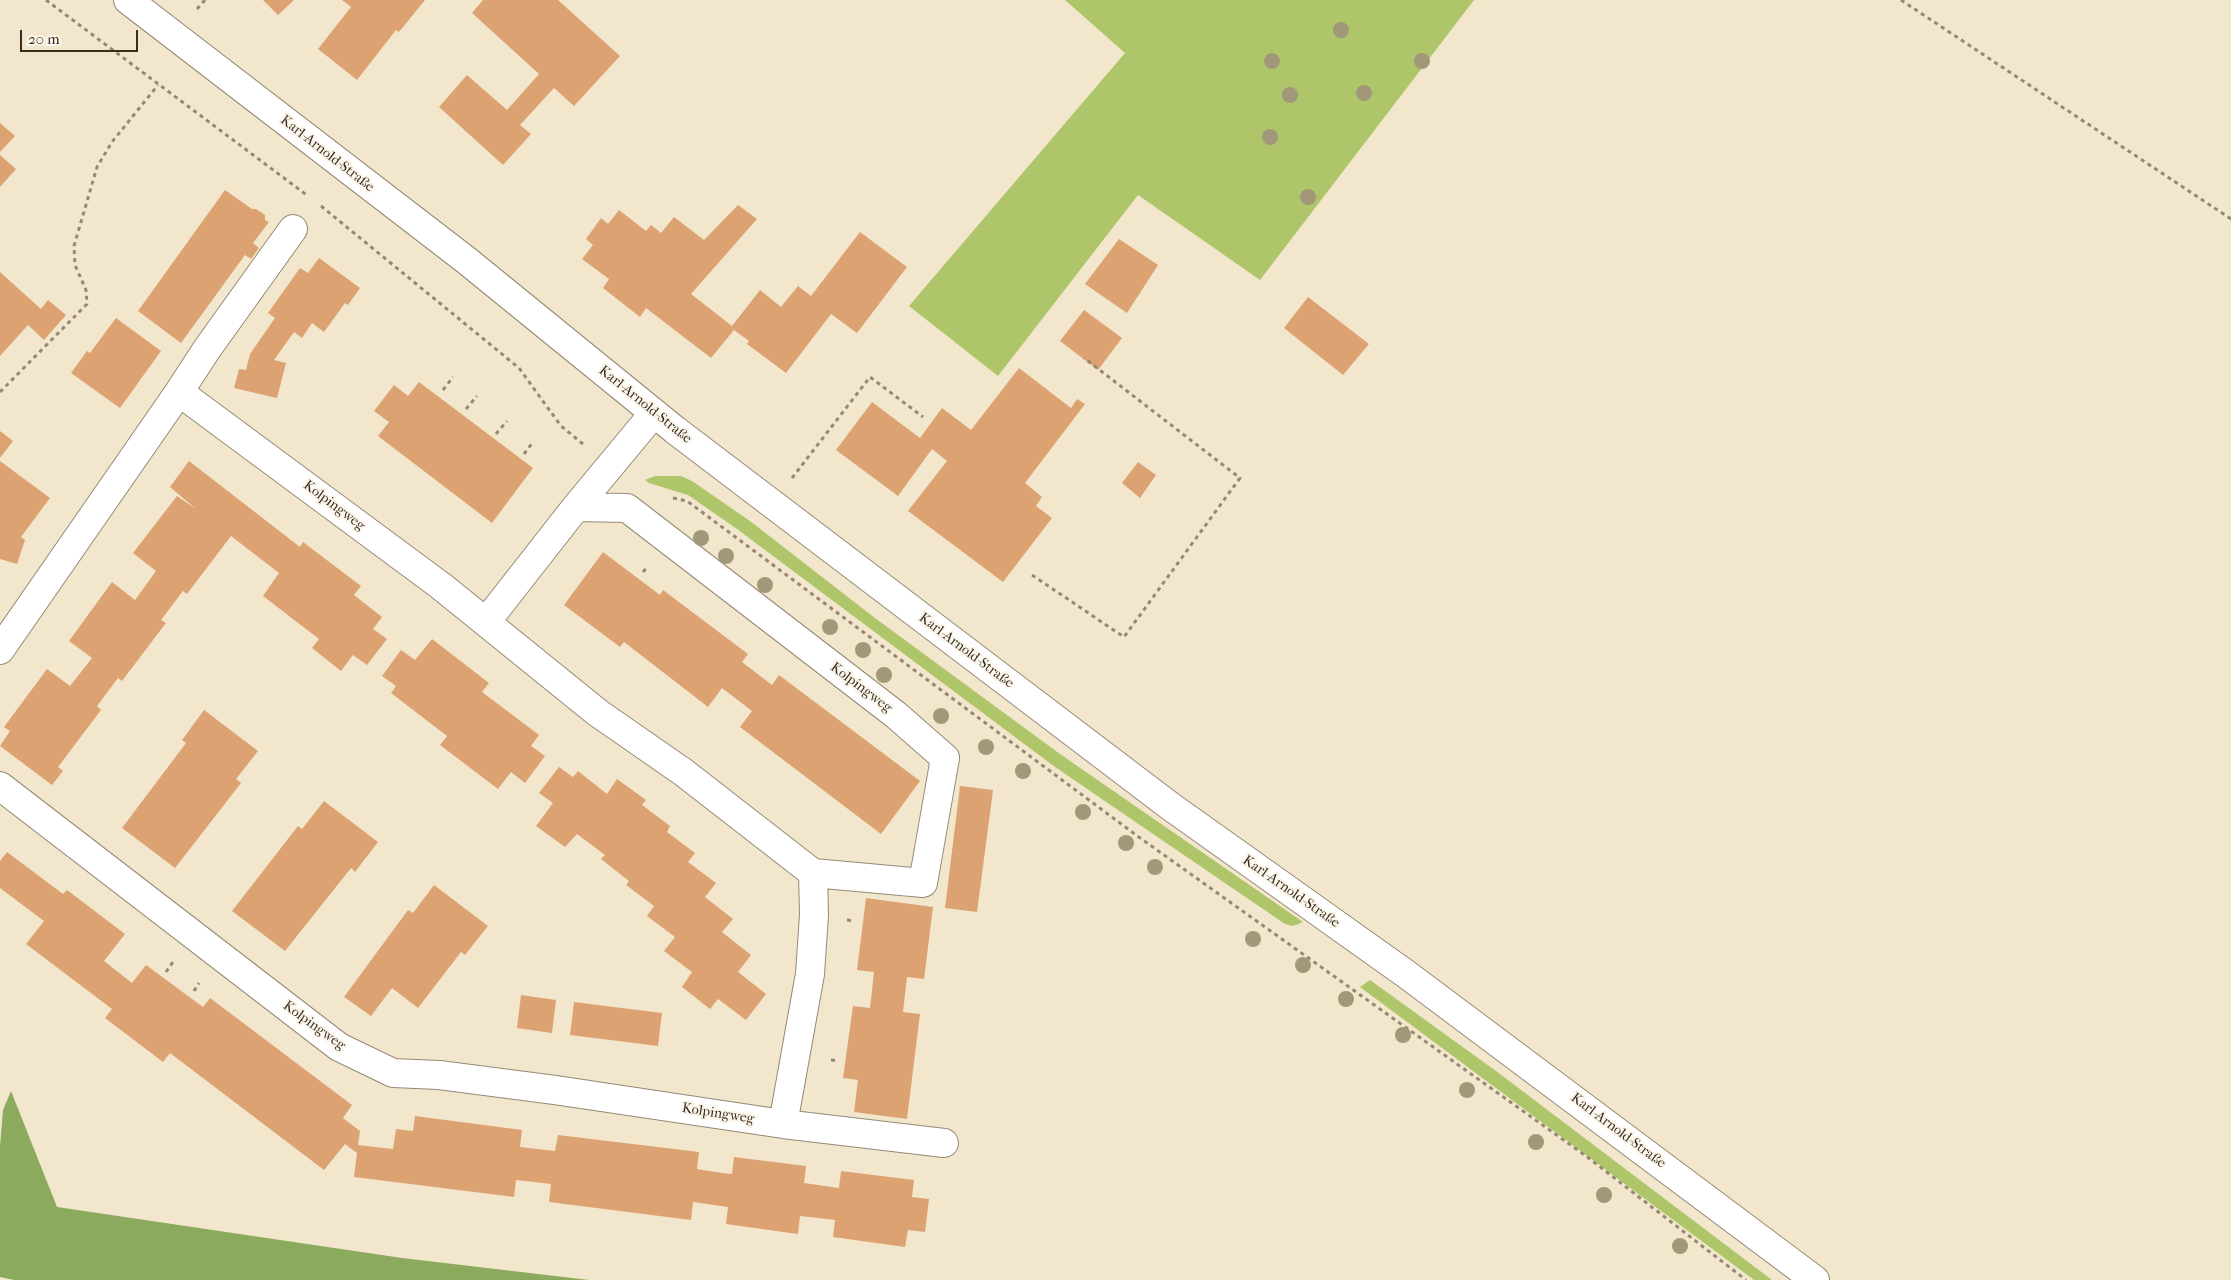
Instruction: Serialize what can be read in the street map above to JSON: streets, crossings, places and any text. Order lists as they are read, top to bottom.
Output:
{
  "streets": {
    "street": ["Karl-Arnold-Straße", "Kolpingweg"]
  },
  "scale_bar": "20 m"
}
